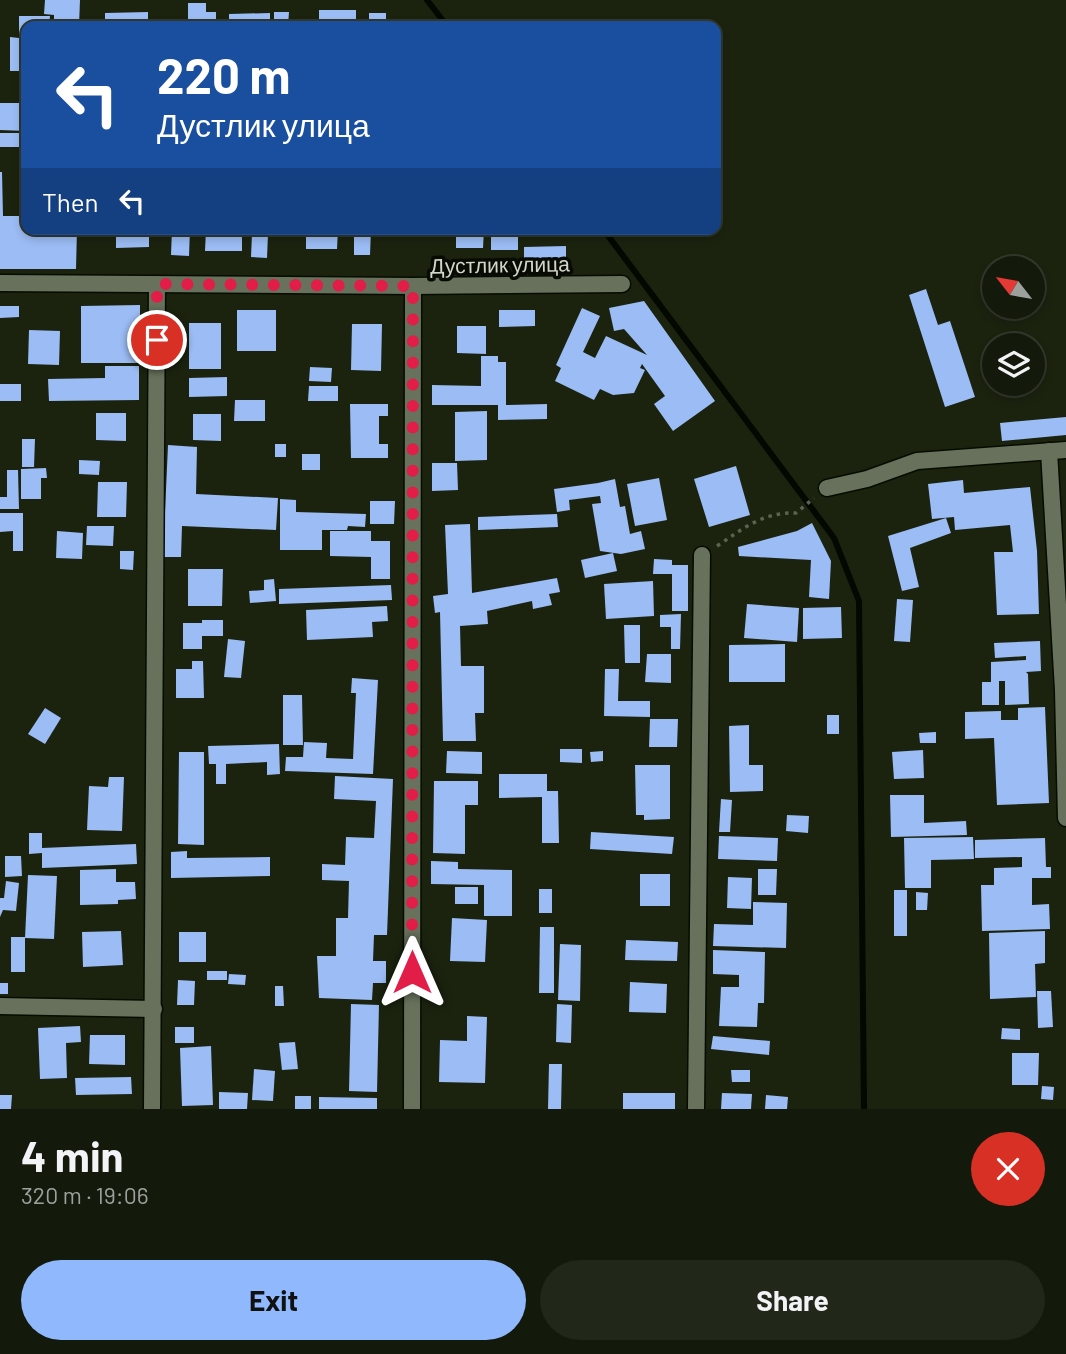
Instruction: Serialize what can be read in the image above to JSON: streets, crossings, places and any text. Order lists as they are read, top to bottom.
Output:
{
  "streets": {
    "street": ["Дустлик улица"]
  },
  "north": "top left",
  "page": {
    "turn": ["220 m", "Дустлик улица"],
    "then": "Then",
    "heading": ["4 min", "320 m · 19:06"],
    "buttons": ["Exit", "Share"]
  }
}
